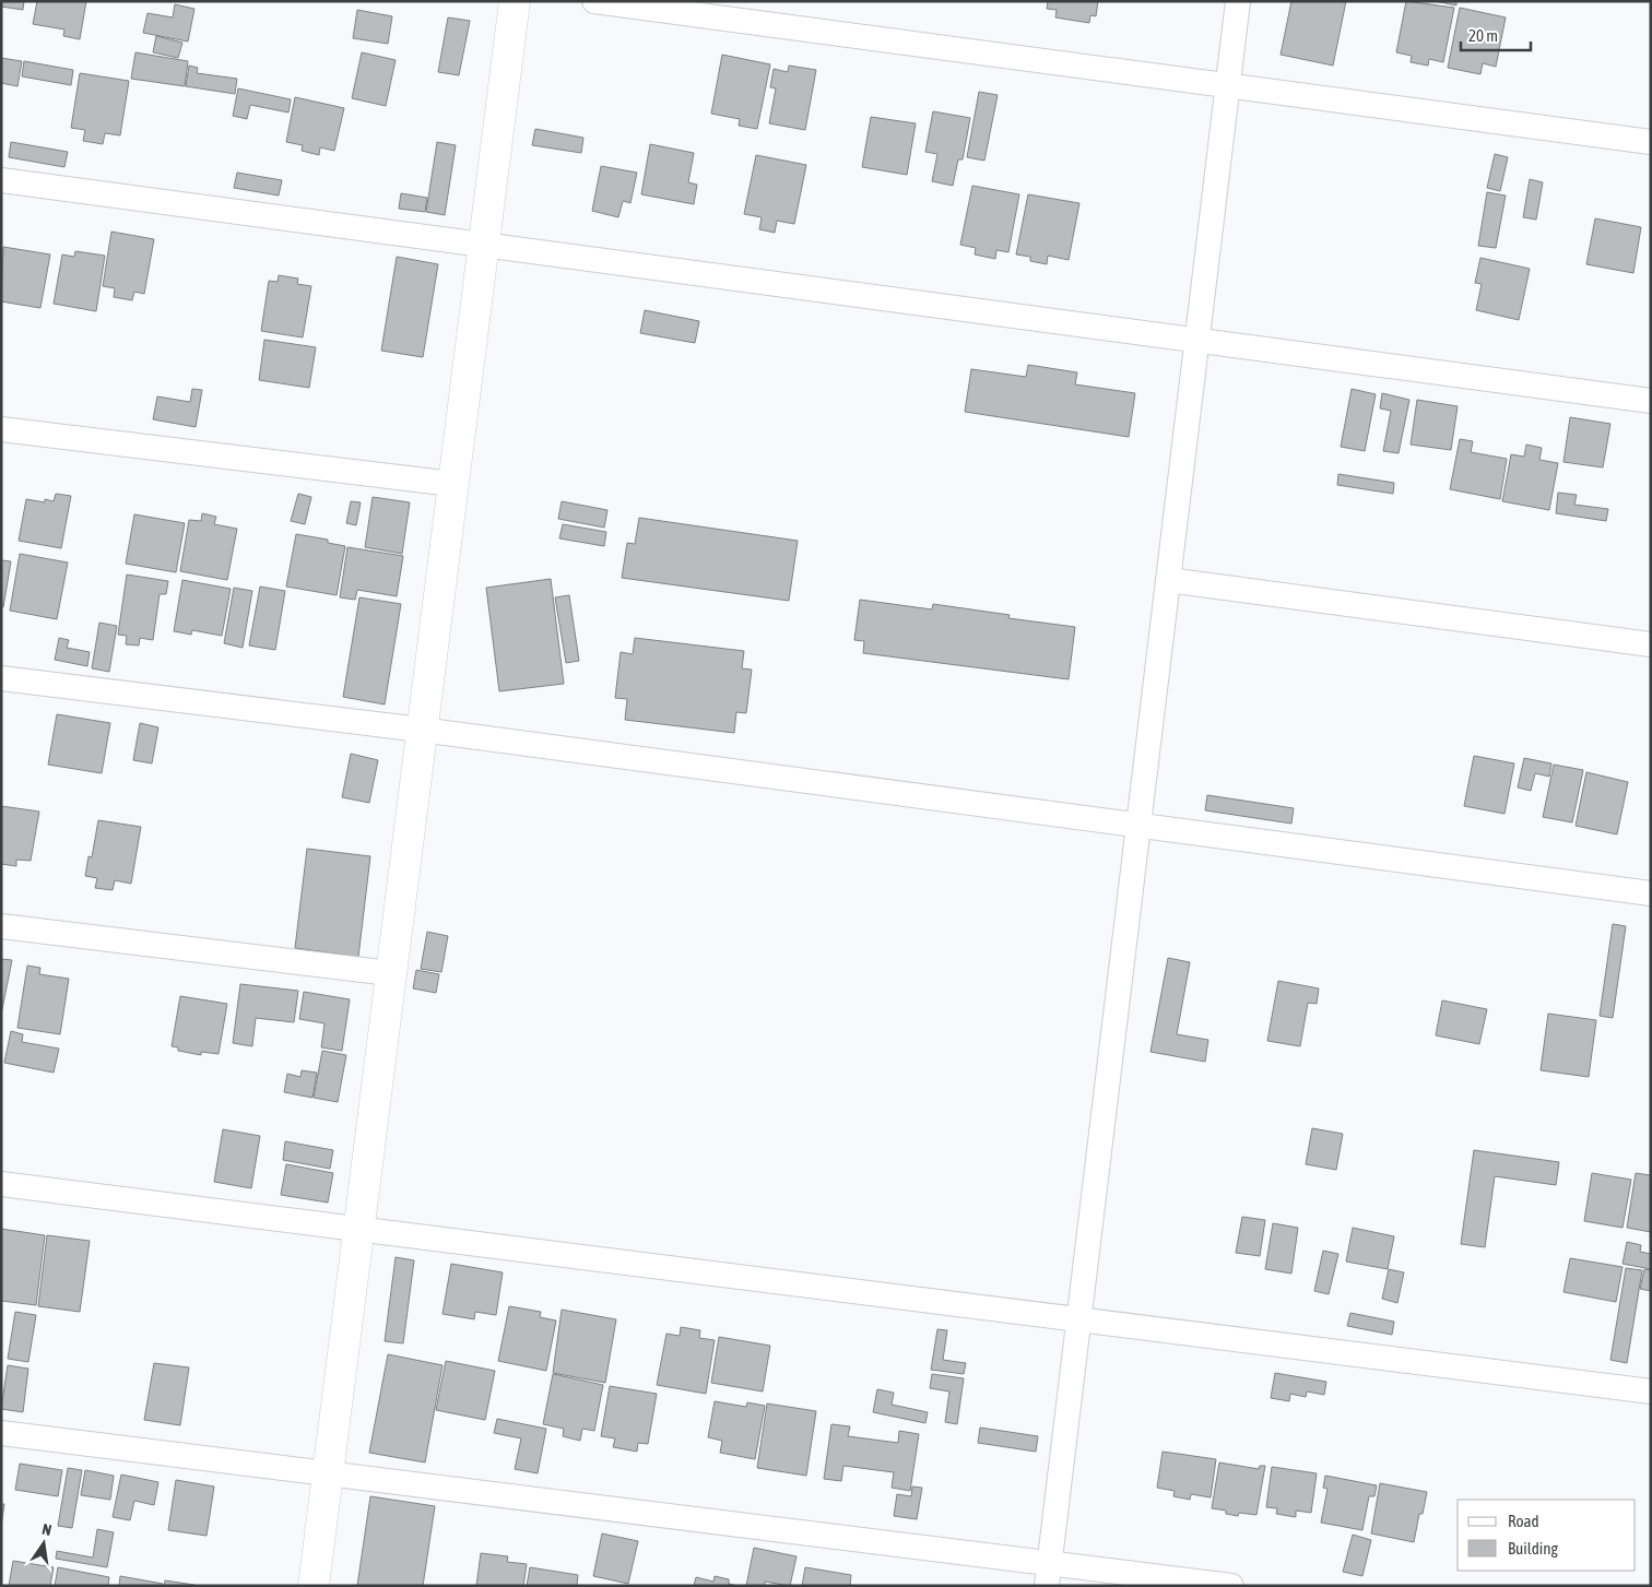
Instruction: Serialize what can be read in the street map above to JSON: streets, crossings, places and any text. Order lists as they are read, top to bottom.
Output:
{
  "legend": ["Road", "Building"],
  "scale_bar": "20 m",
  "north": "top"
}
